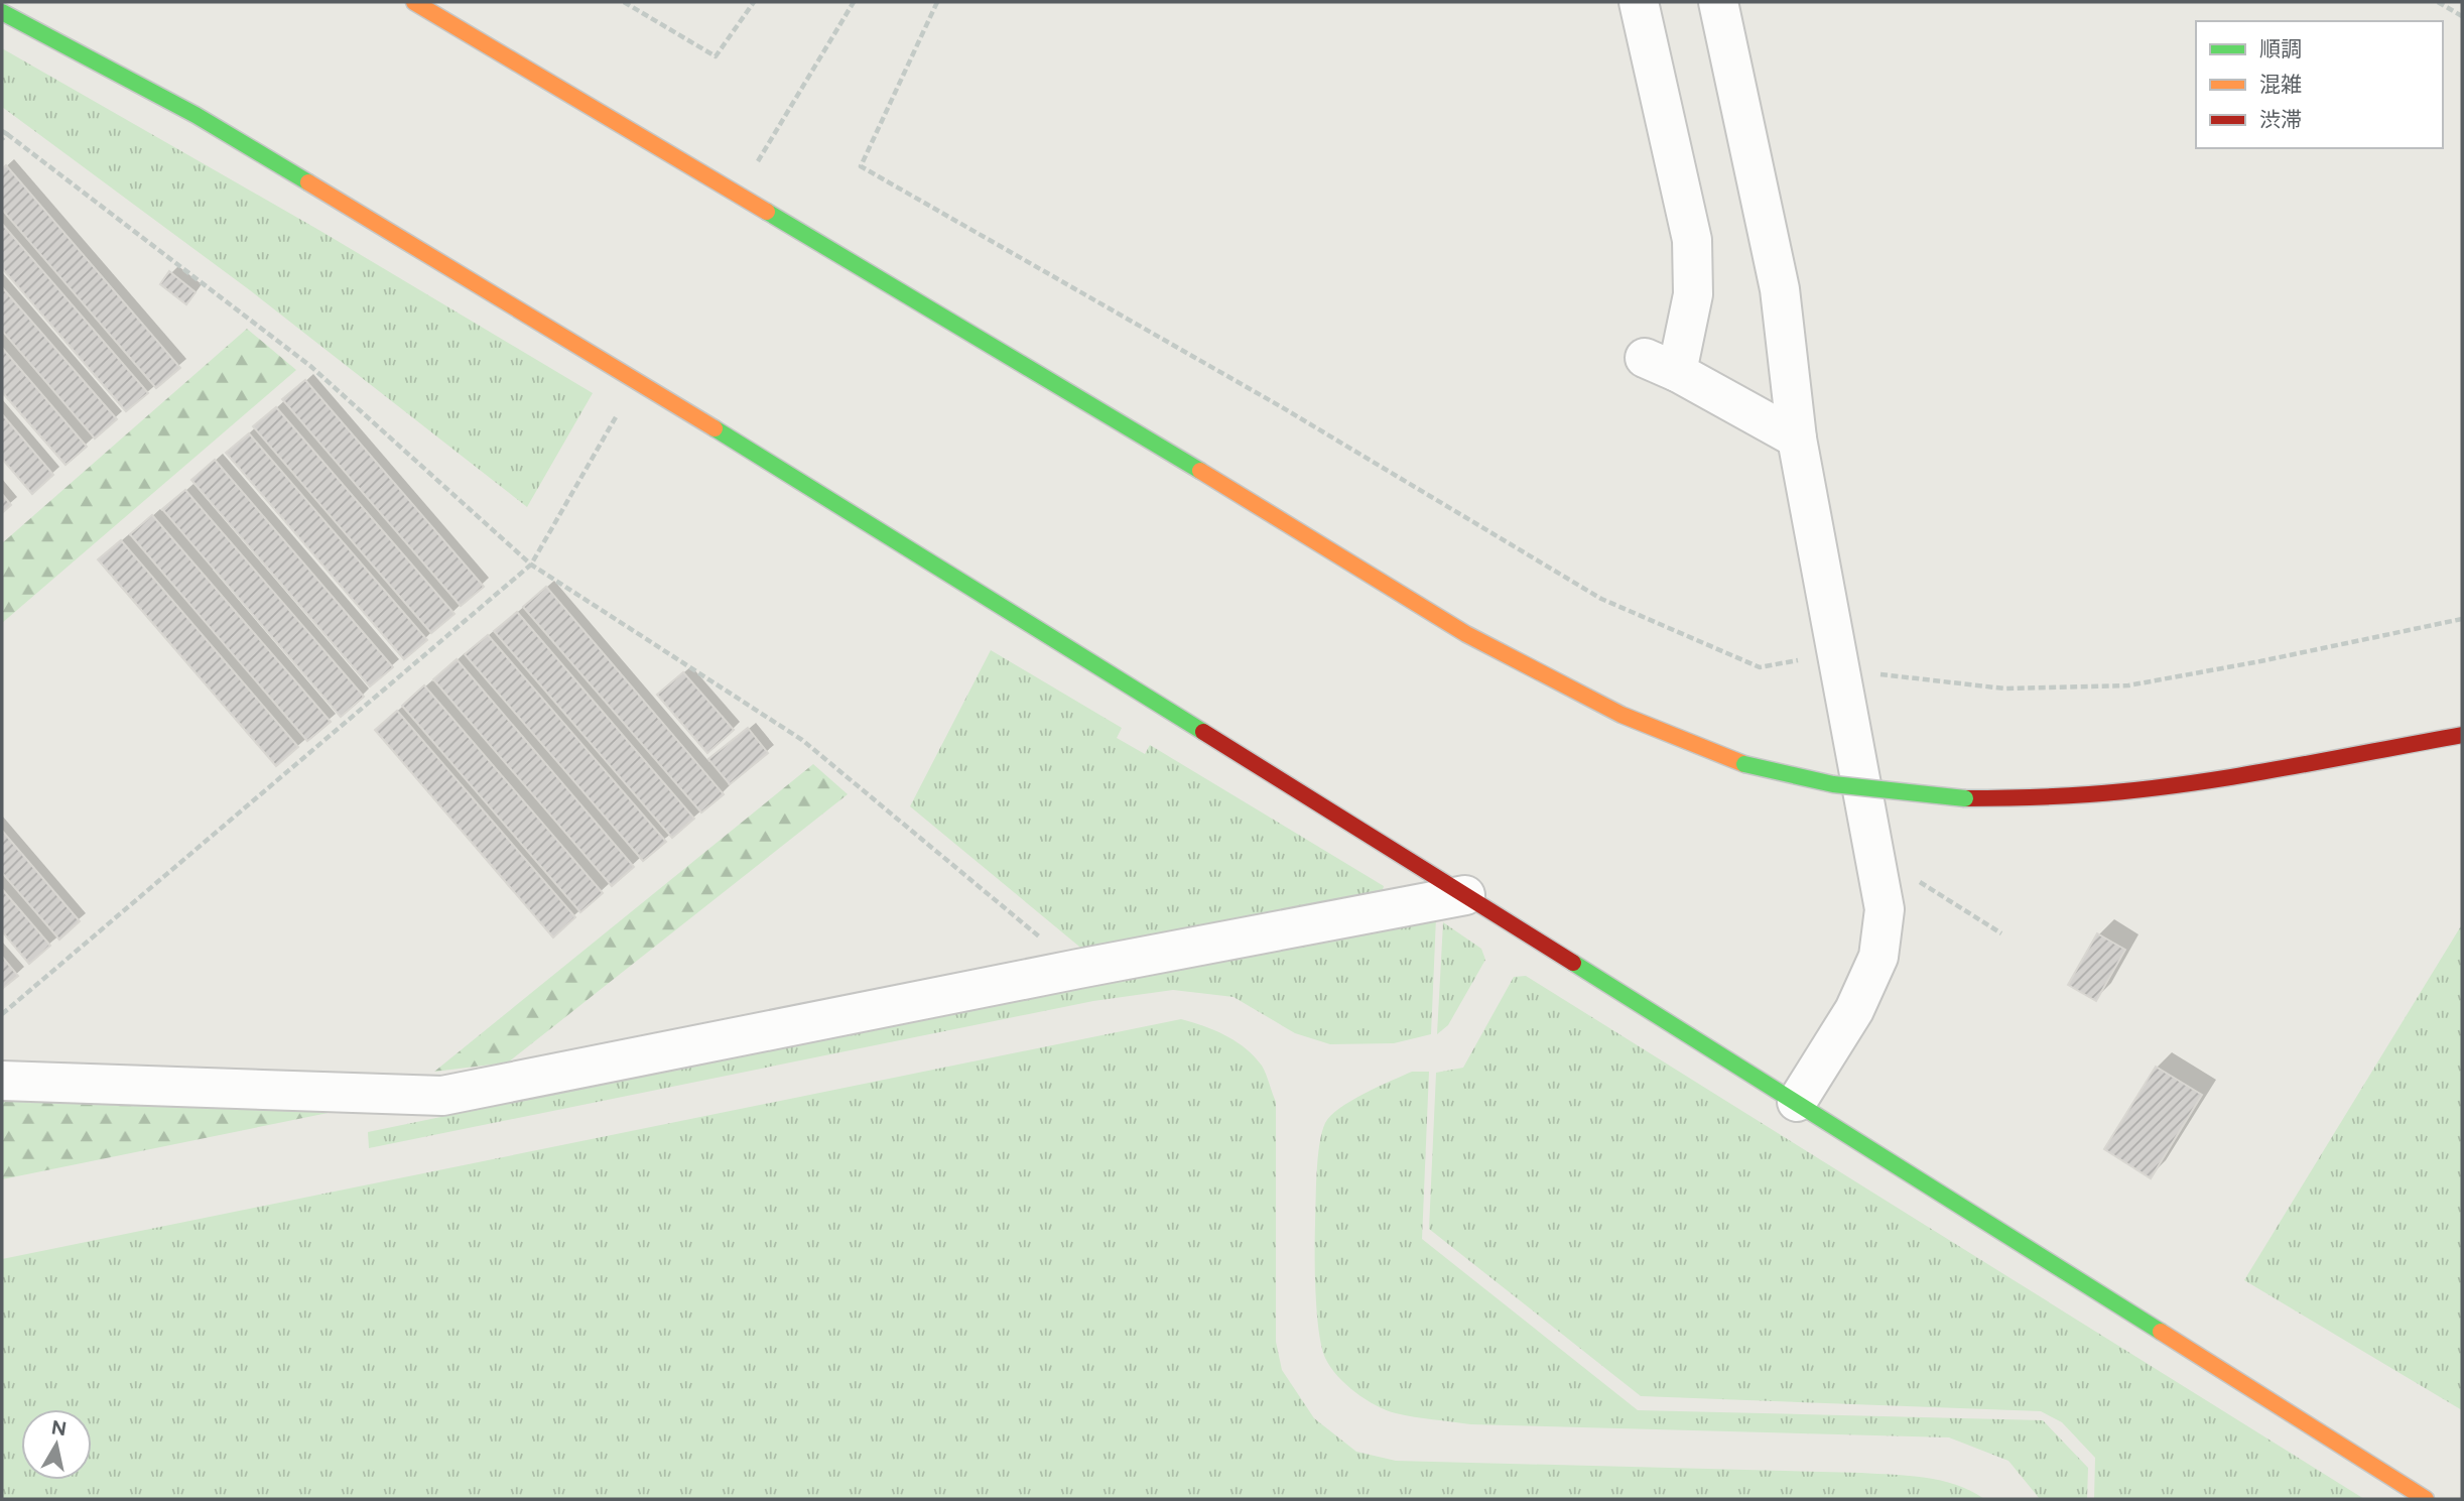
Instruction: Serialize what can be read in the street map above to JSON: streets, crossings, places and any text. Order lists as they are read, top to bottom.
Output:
{
  "legend": ["順調", "混雑", "渋滞"],
  "north": "top"
}
